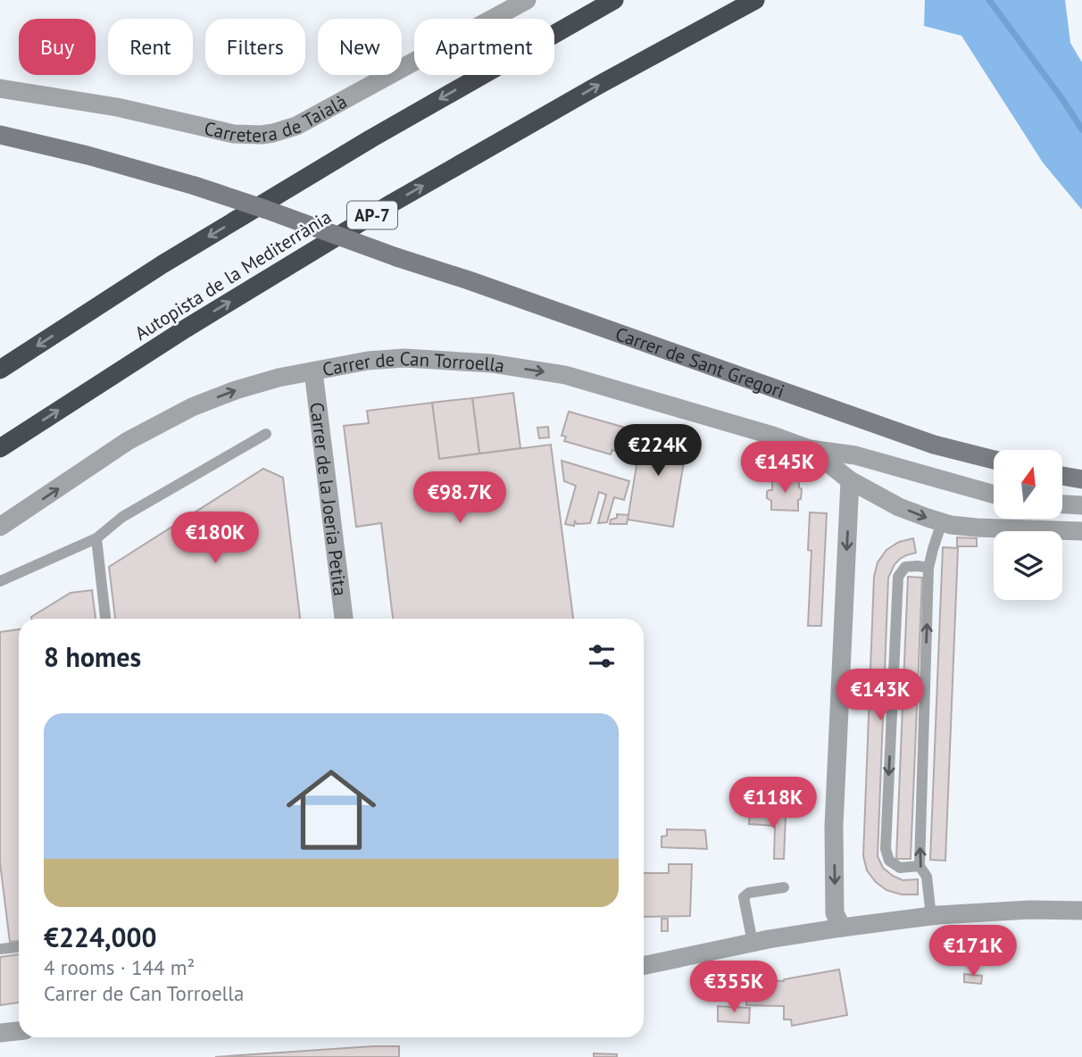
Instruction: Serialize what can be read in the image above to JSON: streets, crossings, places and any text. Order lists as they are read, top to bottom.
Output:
{
  "streets": {
    "highway": ["AP-7", "Autopista de la Mediterrània"],
    "main road": ["Carrer de Sant Gregori"],
    "street": ["Carretera de Taialà", "Carrer de Can Torroella", "Carrer de la Joeria Petita"]
  },
  "crossings": [
    ["Carrer de Can Torroella", "Carrer de la Joeria Petita"]
  ],
  "one_way": ["Carrer de Can Torroella"],
  "north": "top",
  "page": {
    "chip": [
      "Buy",
      "Rent",
      "Filters",
      "New",
      "Apartment"
    ],
    "price": [
      "€224K",
      "€145K",
      "€98.7K",
      "€180K",
      "€143K",
      "€118K",
      "€171K",
      "€355K"
    ],
    "heading": "8 homes",
    "list": [
      {
        "name": "€224,000",
        "note": "4 rooms · 144 m² · Carrer de Can Torroella"
      }
    ]
  }
}
